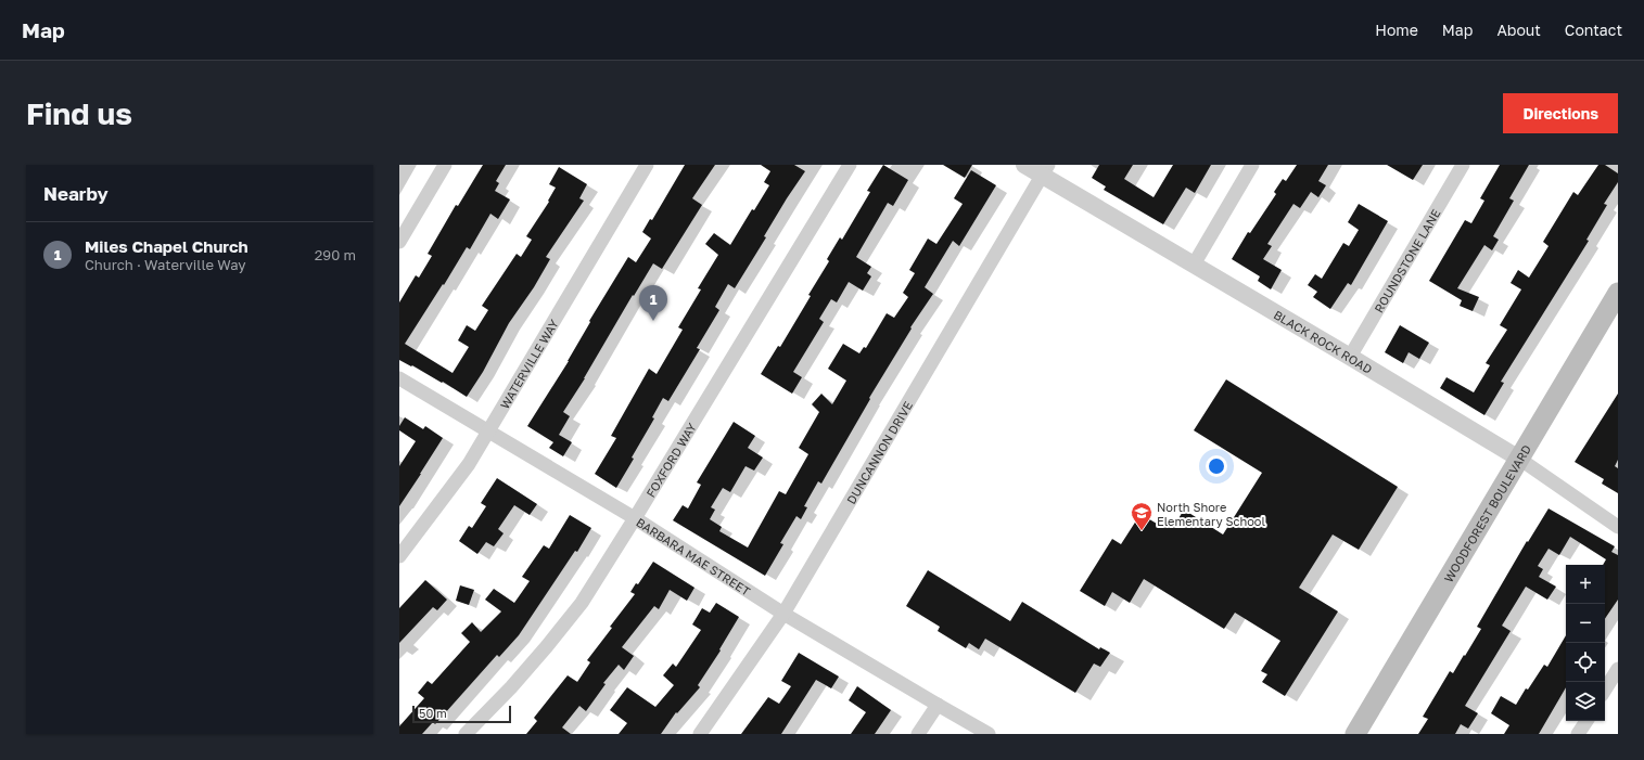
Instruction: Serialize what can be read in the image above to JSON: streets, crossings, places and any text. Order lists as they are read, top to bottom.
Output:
{
  "streets": {
    "main road": ["WOODFOREST BOULEVARD"],
    "street": [
      "ROUNDSTONE LANE",
      "BLACK ROCK ROAD",
      "WATERVILLE WAY",
      "DUNCANNON DRIVE",
      "FOXFORD WAY",
      "BARBARA MAE STREET"
    ]
  },
  "crossings": [
    ["ROUNDSTONE LANE", "BLACK ROCK ROAD"],
    ["BLACK ROCK ROAD", "DUNCANNON DRIVE"],
    ["BLACK ROCK ROAD", "WOODFOREST BOULEVARD"],
    ["WATERVILLE WAY", "BARBARA MAE STREET"],
    ["DUNCANNON DRIVE", "BARBARA MAE STREET"],
    ["FOXFORD WAY", "BARBARA MAE STREET"]
  ],
  "places": {
    "school or university": ["North Shore Elementary School"]
  },
  "scale_bar": "50 m",
  "page": {
    "header": "Map",
    "nav": [
      "Home",
      "Map",
      "About",
      "Contact"
    ],
    "buttons": "Directions",
    "title": "Find us",
    "heading": "Nearby",
    "list": [
      {
        "mark": "1",
        "name": "Miles Chapel Church",
        "note": "Church · Waterville Way",
        "value": "290 m"
      }
    ],
    "pins": "1",
    "map_buttons": ["+", "−"],
    "scale": "50 m"
  }
}
